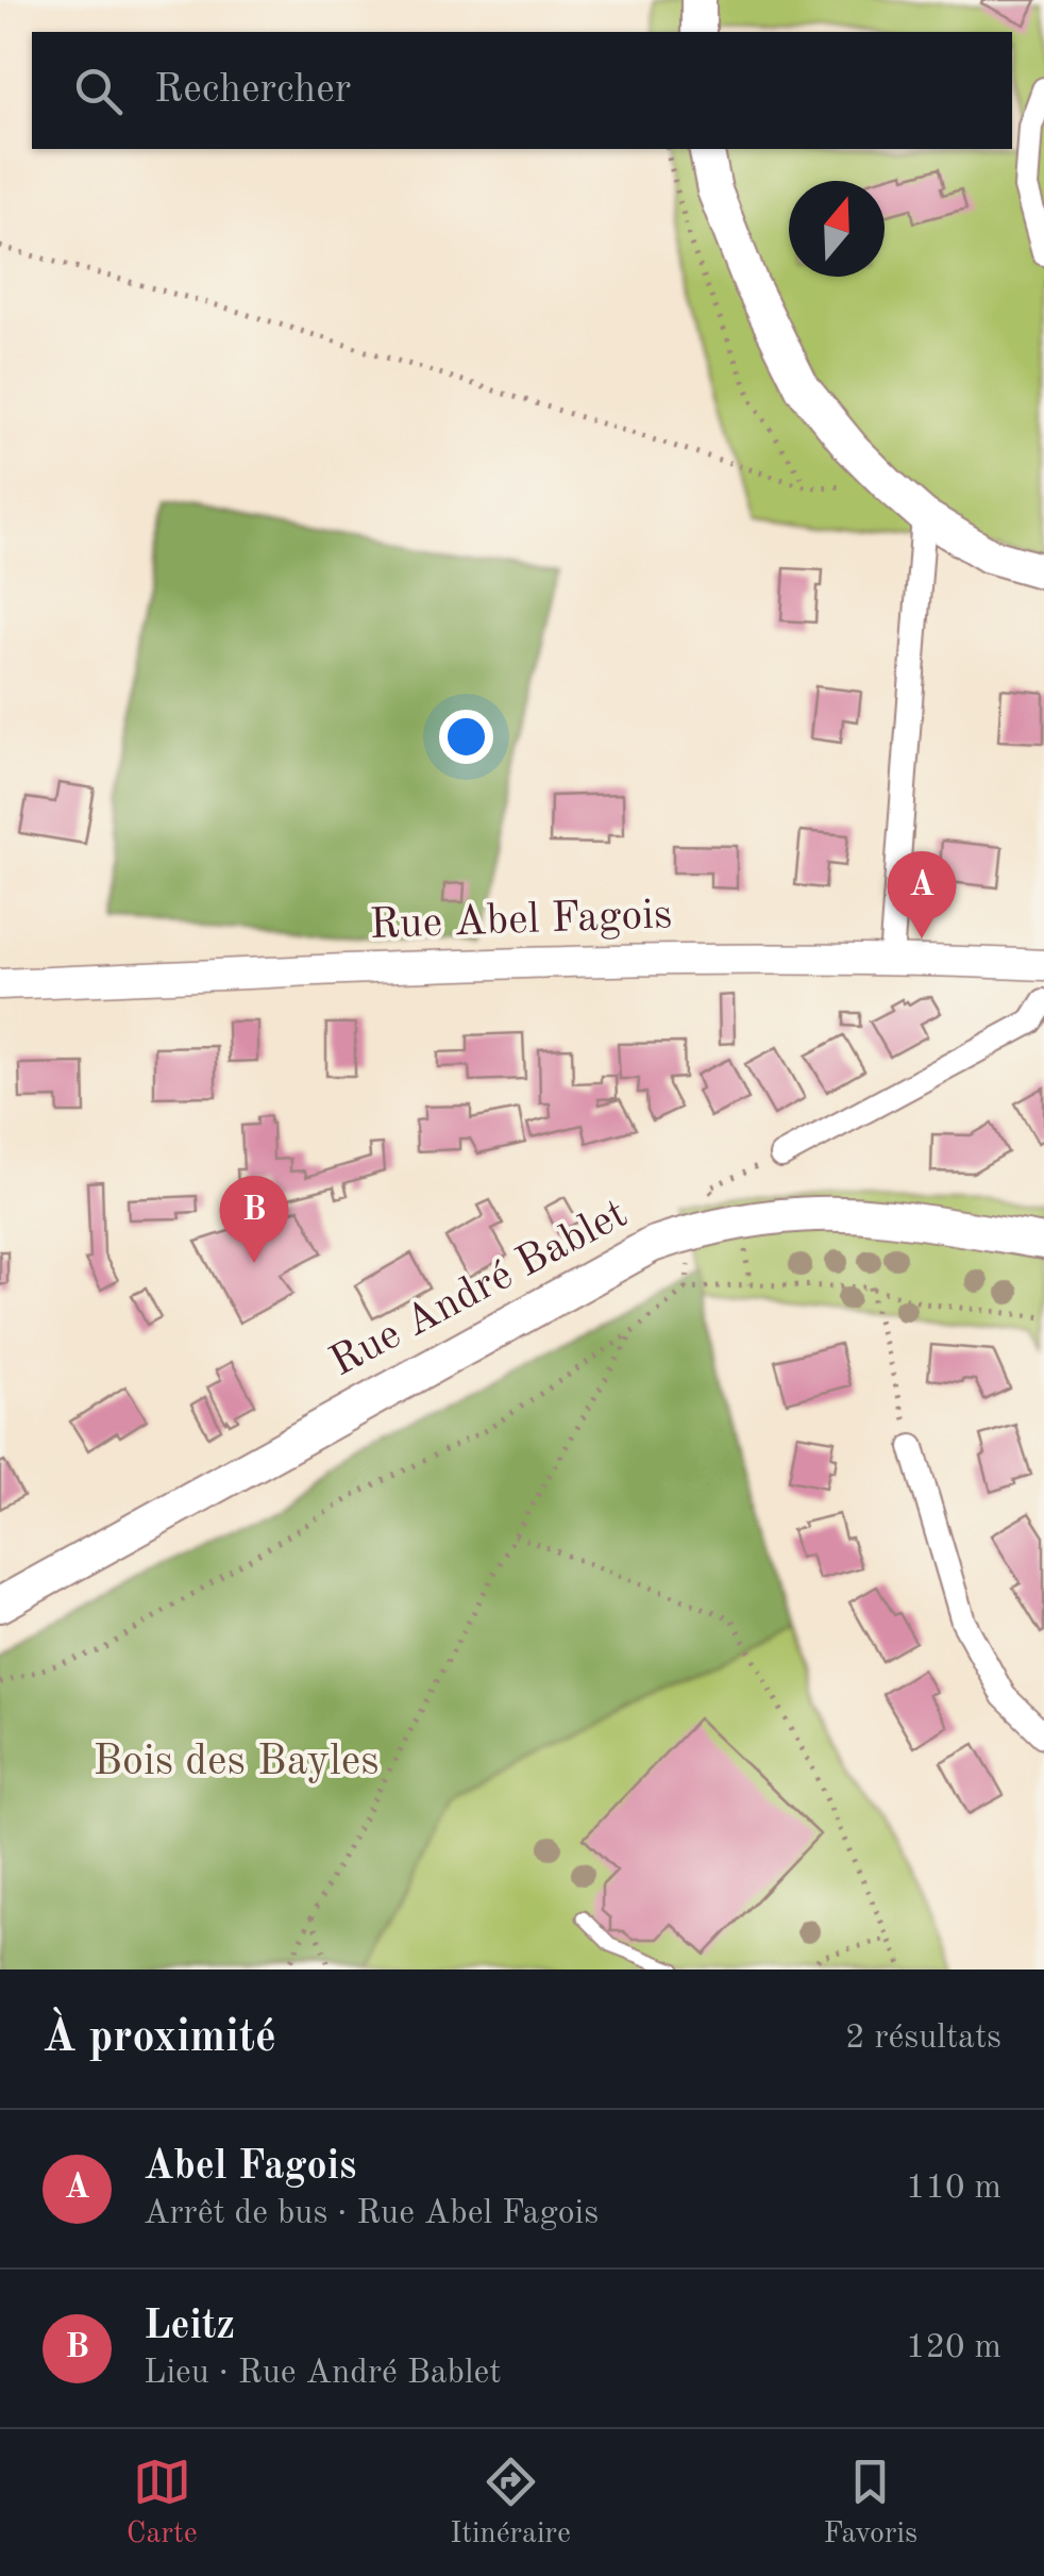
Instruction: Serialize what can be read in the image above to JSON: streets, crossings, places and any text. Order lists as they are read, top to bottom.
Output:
{
  "streets": {
    "main road": ["Rue André Bablet"],
    "street": ["Rue Abel Fagois"]
  },
  "parks": ["Bois des Bayles"],
  "north": "top",
  "page": {
    "search": "Rechercher",
    "pins": ["A", "B"],
    "heading": ["À proximité", "2 résultats"],
    "list": [
      {
        "mark": "A",
        "name": "Abel Fagois",
        "note": "Arrêt de bus · Rue Abel Fagois",
        "value": "110 m"
      },
      {
        "mark": "B",
        "name": "Leitz",
        "note": "Lieu · Rue André Bablet",
        "value": "120 m"
      }
    ],
    "nav": ["Carte", "Itinéraire", "Favoris"]
  }
}
